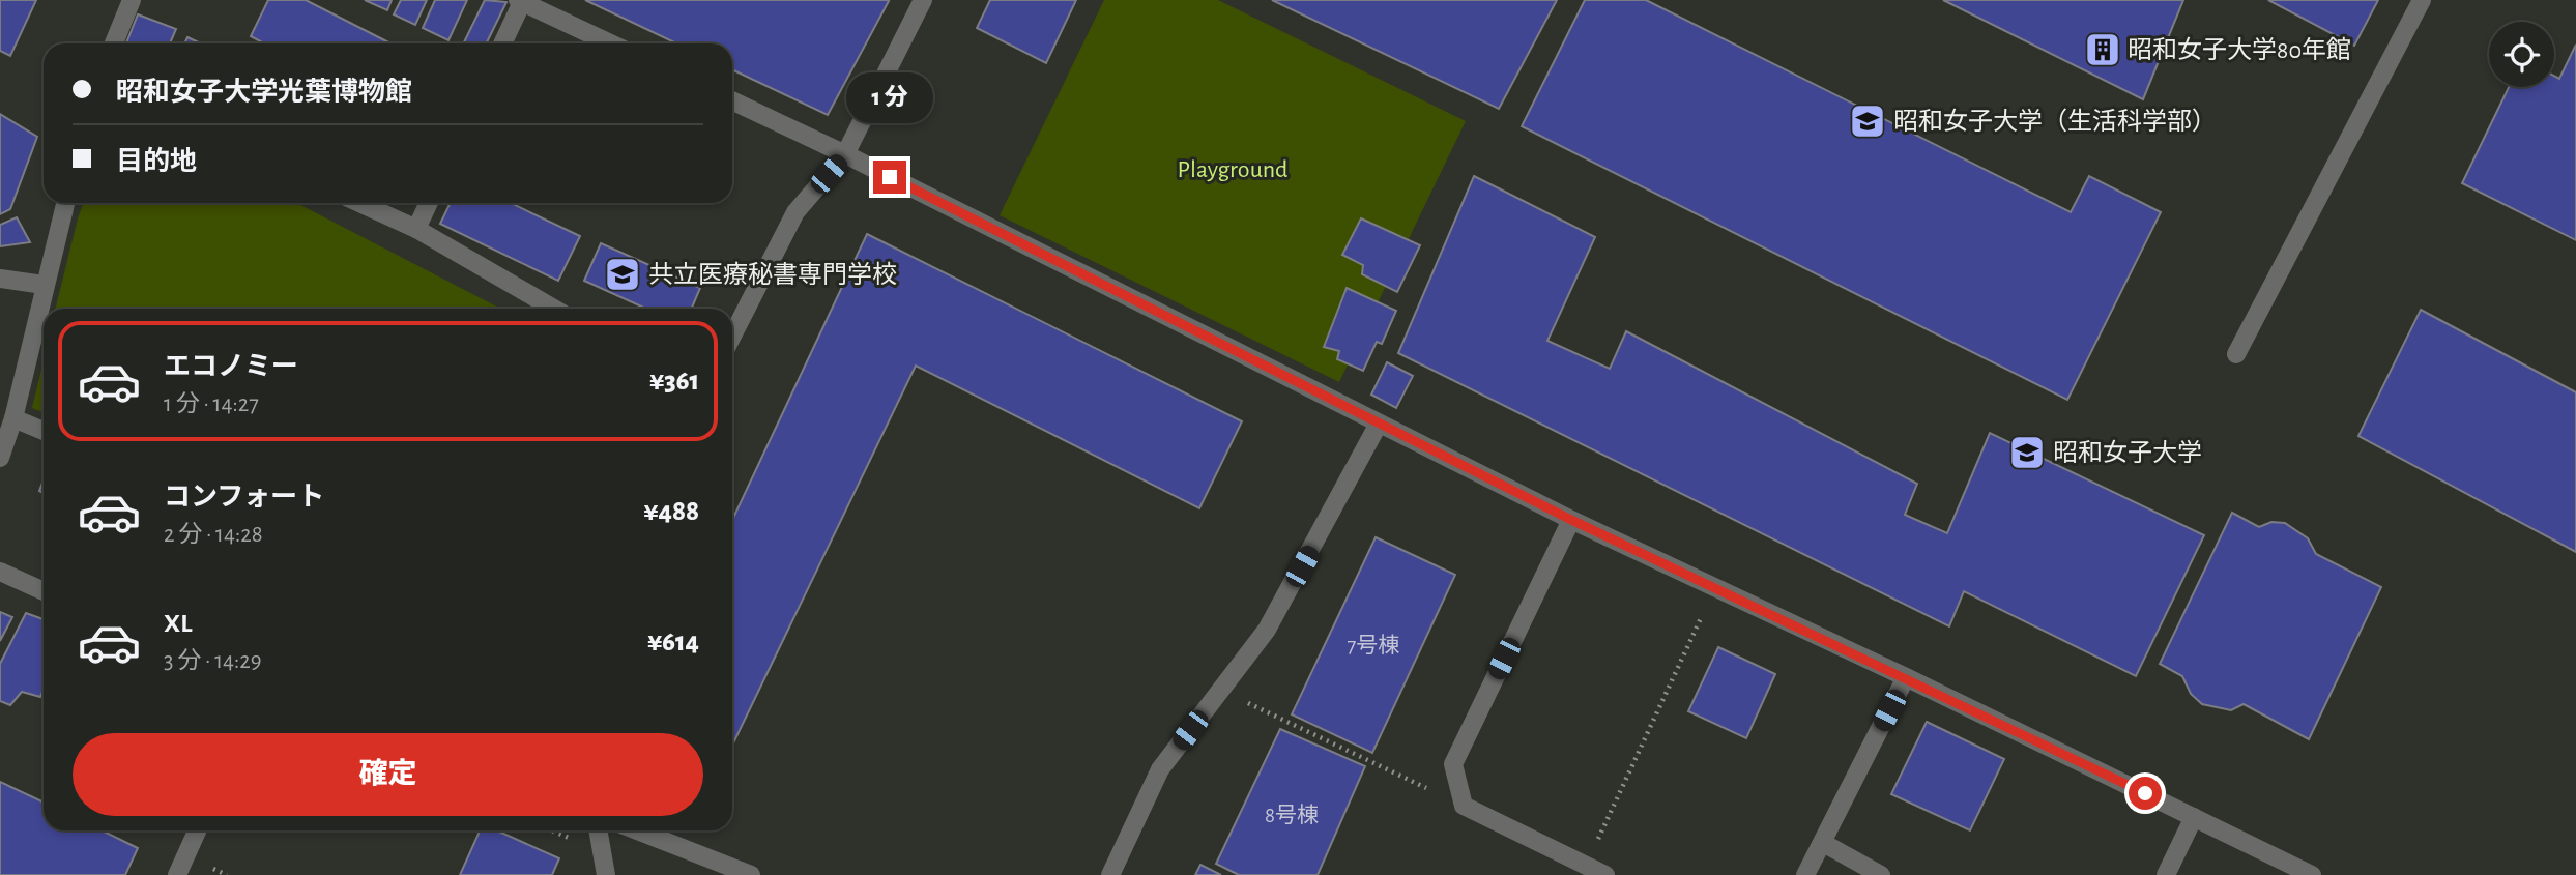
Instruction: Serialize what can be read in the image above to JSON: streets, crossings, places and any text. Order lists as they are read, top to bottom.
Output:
{
  "parks": ["Playground"],
  "places": {
    "building": ["昭和女子大学80年館"],
    "school or university": ["昭和女子大学（生活科学部）", "共立医療秘書専門学校", "昭和女子大学"]
  },
  "house_numbers": ["7号棟", "8号棟"],
  "page": {
    "banner": ["昭和女子大学光葉博物館", "目的地"],
    "bubble": "1 分",
    "list": [
      {
        "name": "エコノミー",
        "note": "1 分 · 14:27",
        "value": "¥361"
      },
      {
        "name": "コンフォート",
        "note": "2 分 · 14:28",
        "value": "¥488"
      },
      {
        "name": "XL",
        "note": "3 分 · 14:29",
        "value": "¥614"
      }
    ],
    "buttons": "確定"
  }
}
